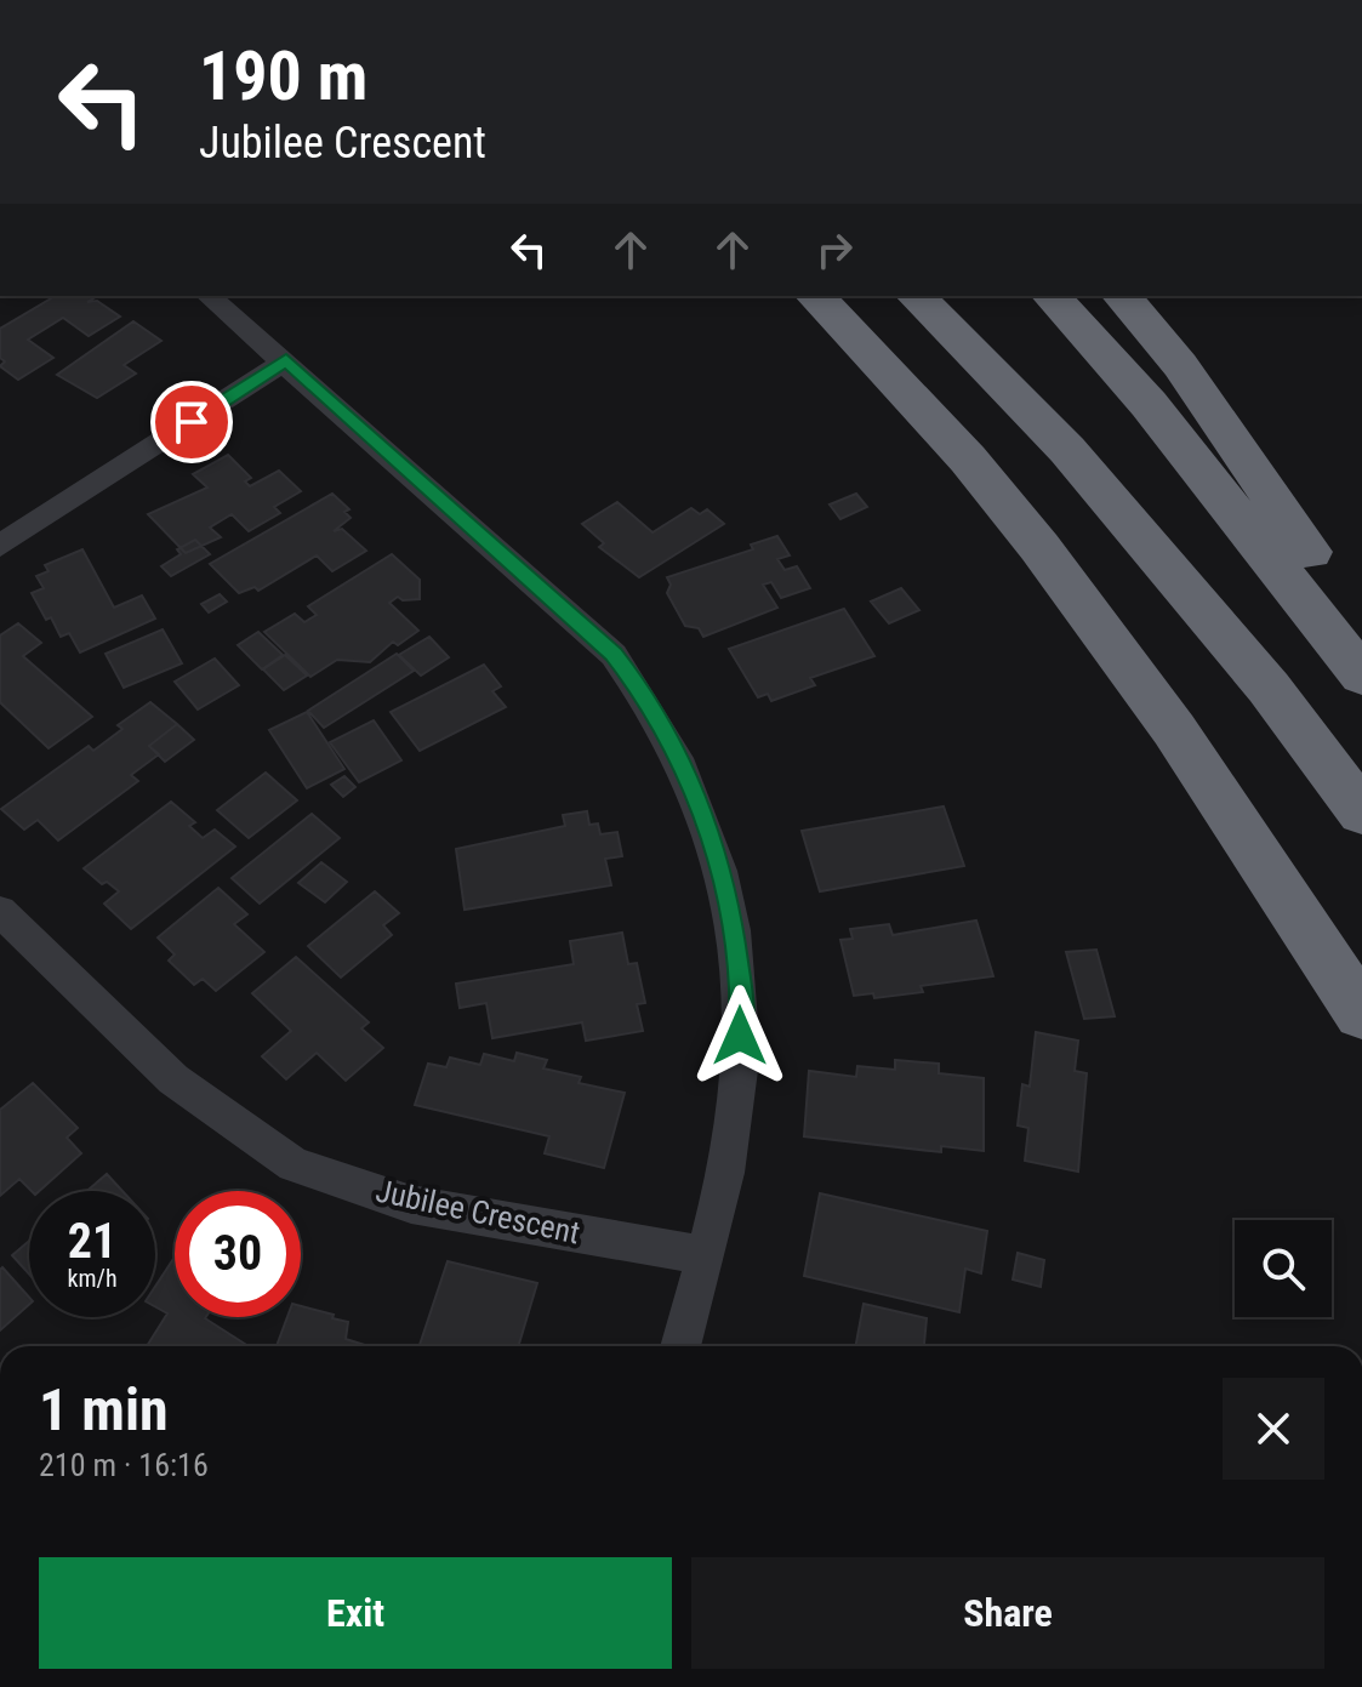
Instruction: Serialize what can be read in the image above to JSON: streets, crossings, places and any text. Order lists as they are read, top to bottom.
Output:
{
  "streets": {
    "street": ["Jubilee Crescent"]
  },
  "page": {
    "turn": ["190 m", "Jubilee Crescent"],
    "speed": "21 km/h",
    "limit": "30",
    "heading": ["1 min", "210 m · 16:16"],
    "buttons": ["Exit", "Share"]
  }
}
